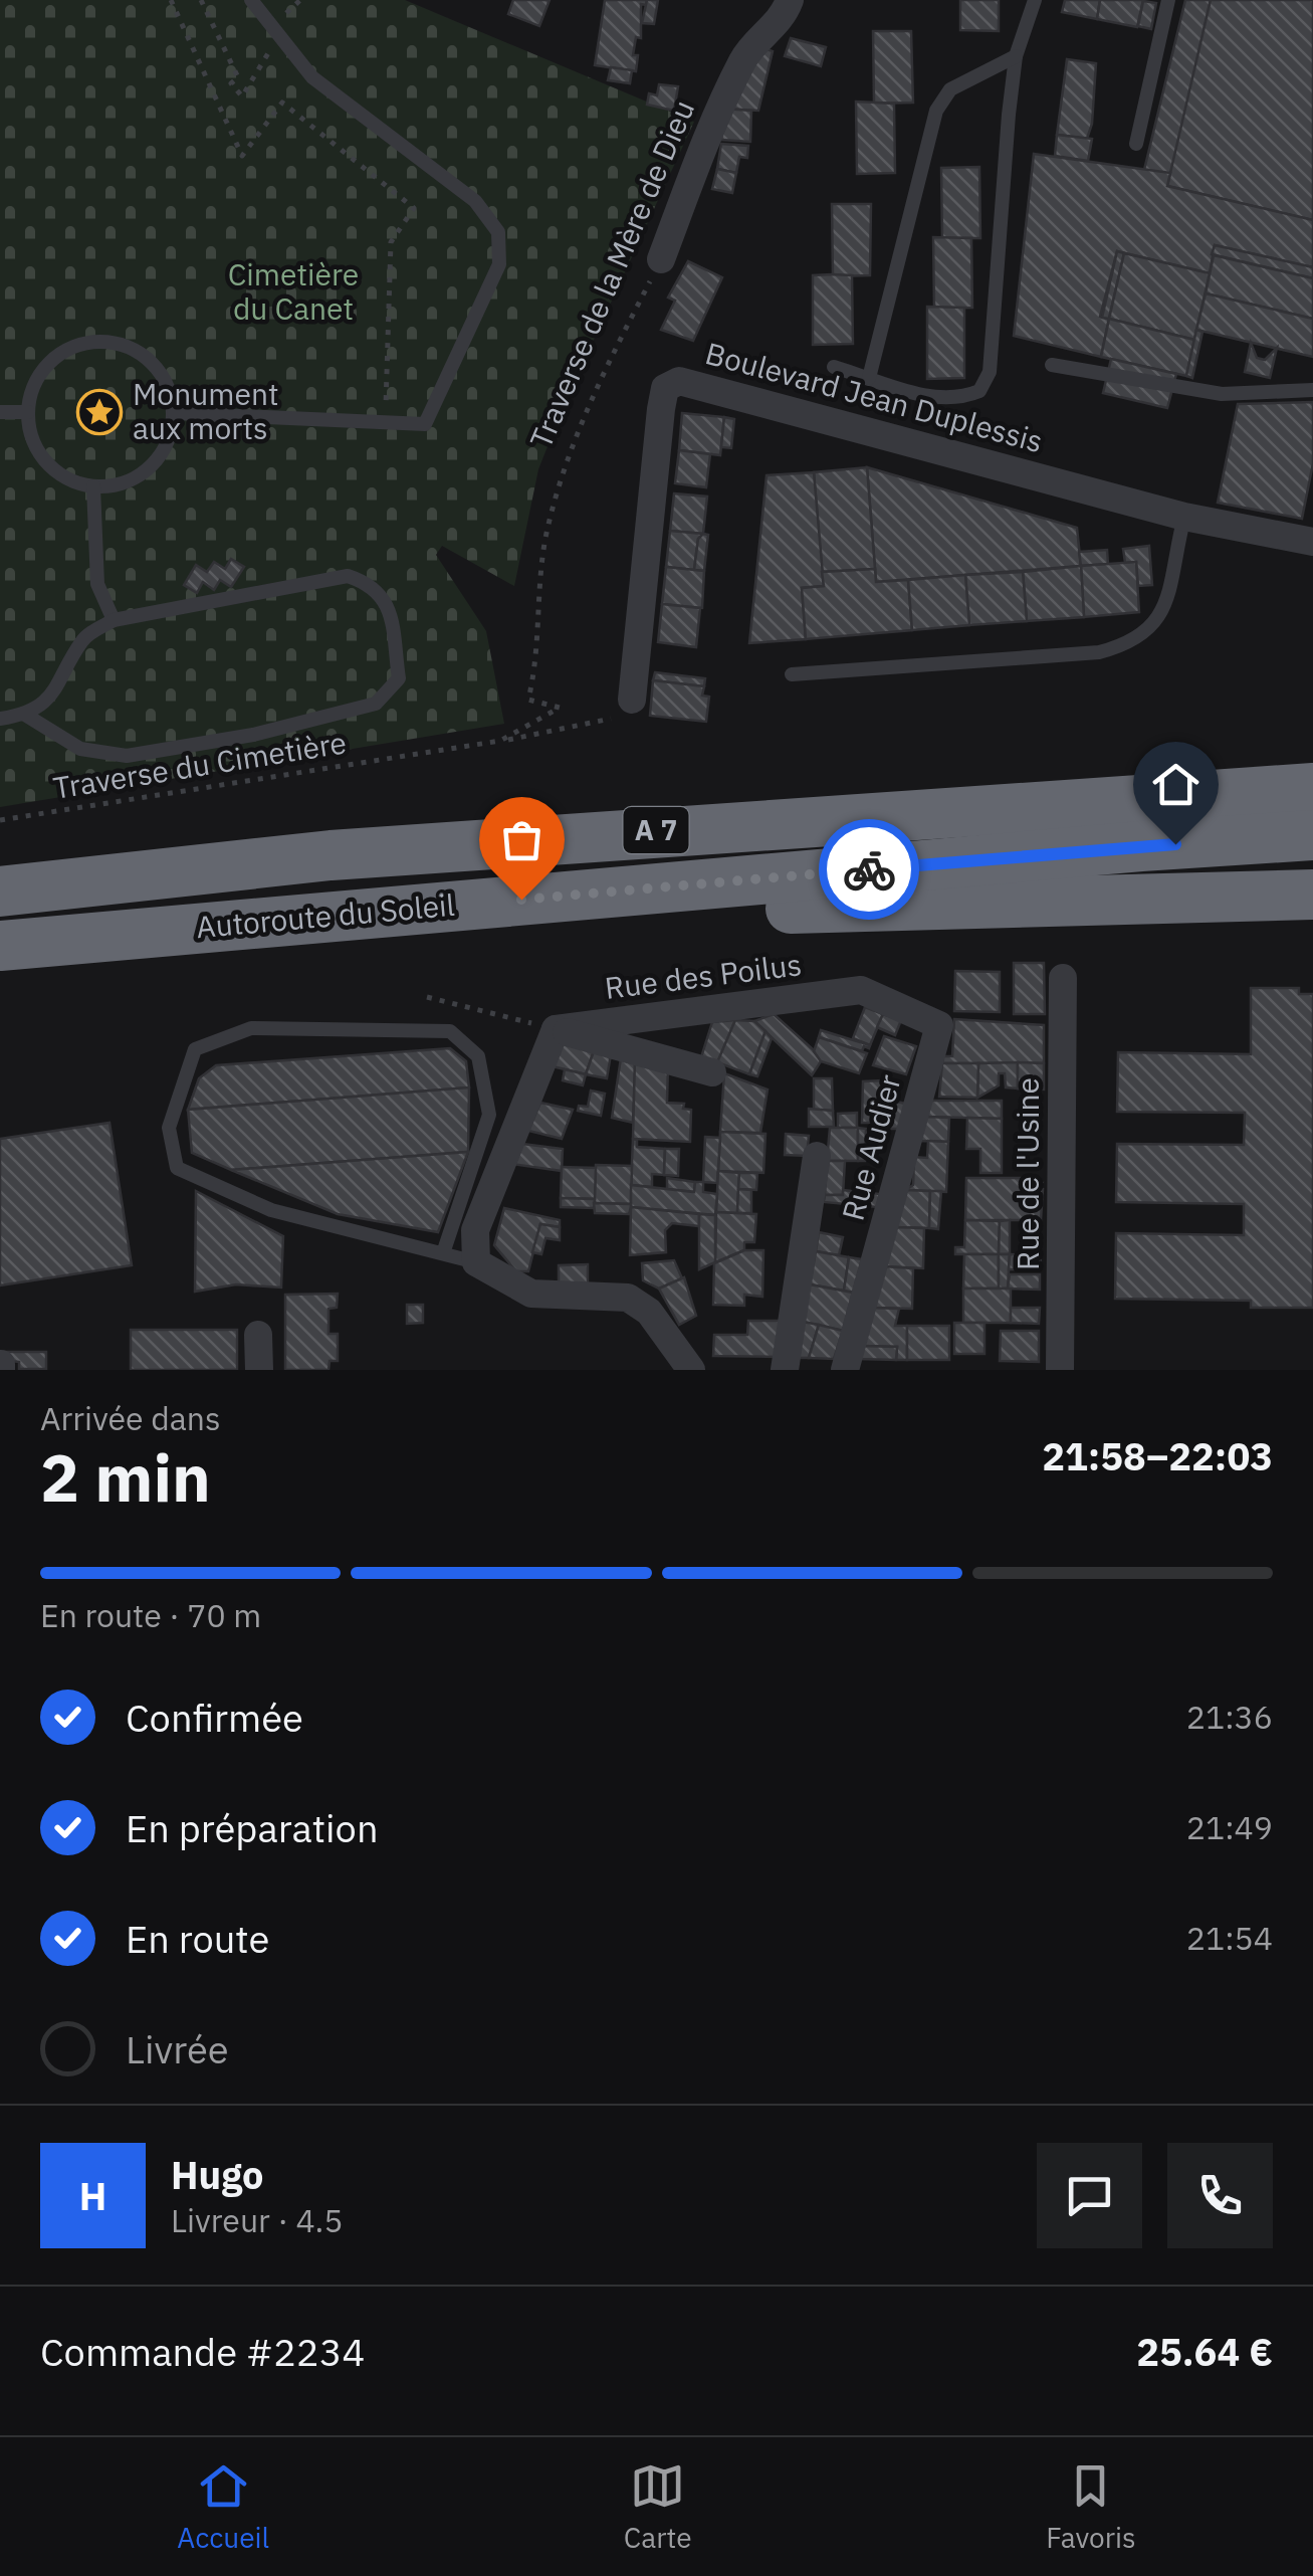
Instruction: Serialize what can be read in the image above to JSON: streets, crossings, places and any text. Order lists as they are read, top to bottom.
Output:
{
  "streets": {
    "highway": ["A 7", "Autoroute du Soleil"],
    "street": [
      "Traverse de la Mère de Dieu",
      "Boulevard Jean Duplessis",
      "Rue des Poilus",
      "Rue Audier",
      "Rue de l'Usine"
    ],
    "path": ["Traverse du Cimetière"]
  },
  "crossings": [
    ["Traverse de la Mère de Dieu", "Traverse du Cimetière"],
    ["A 7", "Autoroute du Soleil"],
    ["Rue des Poilus", "Rue Audier"]
  ],
  "parks": ["Cimetière du Canet"],
  "places": {
    "place": ["Monument aux morts"]
  },
  "page": {
    "heading": ["2 min", "Arrivée dans", "21:58–22:03"],
    "panel": [
      "Hugo",
      "Livreur · 4.5",
      "Commande #2234",
      "25.64 €"
    ],
    "bar": "En route · 70 m",
    "list": [
      ["Confirmée", "21:36"],
      ["En préparation", "21:49"],
      ["En route", "21:54"],
      "Livrée"
    ],
    "round": "H",
    "tabs": ["Accueil", "Carte", "Favoris"]
  }
}
